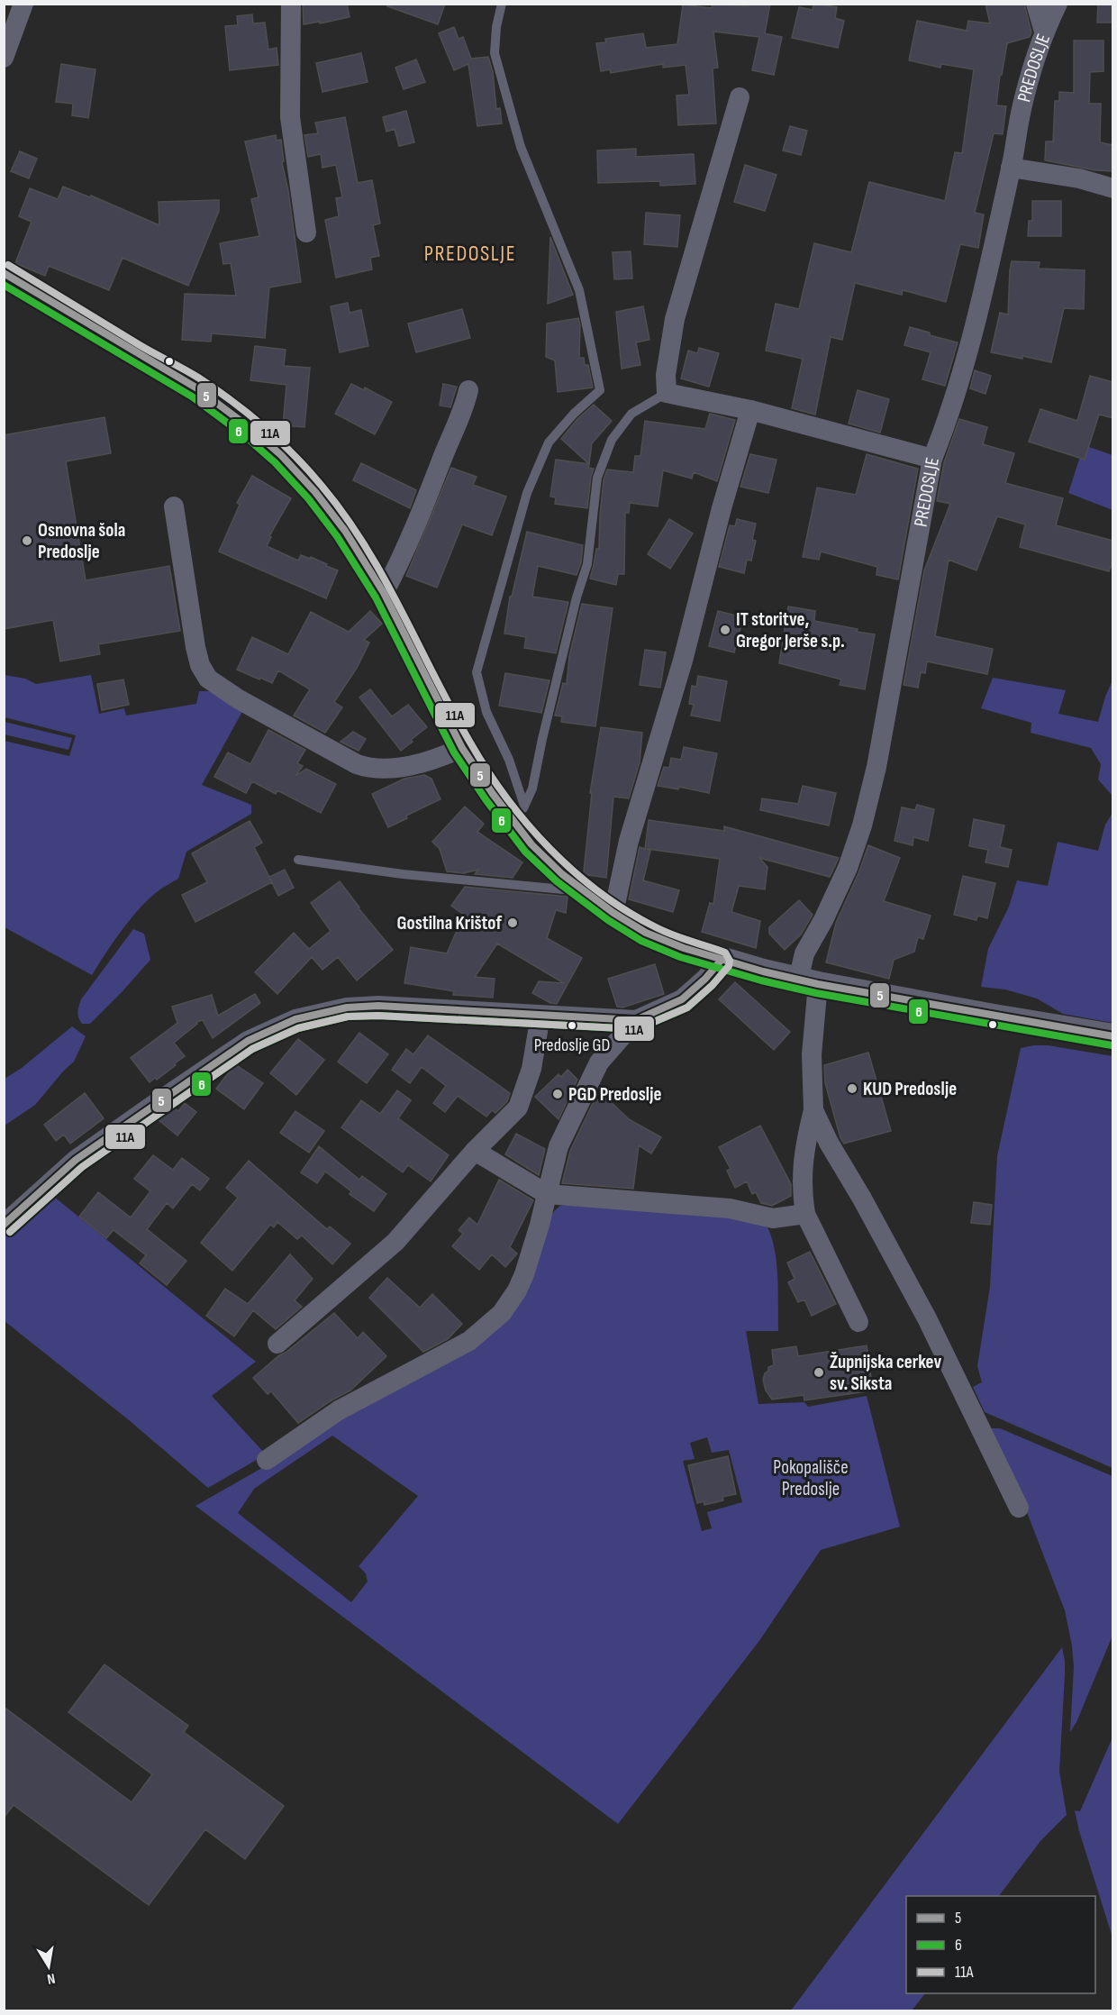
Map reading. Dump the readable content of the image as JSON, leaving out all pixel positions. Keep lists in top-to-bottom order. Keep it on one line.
{"streets":{"street":["PREDOSLJE"]},"districts":["PREDOSLJE"],"parks":["Pokopališče Predoslje"],"places":["Osnovna šola Predoslje","IT storitve, Gregor Jerše s.p.","Gostilna Krištof","Predoslje GD","KUD Predoslje","PGD Predoslje","Župnijska cerkev sv. Siksta"],"lines":["transit line 11A","transit line 5","transit line 6"],"legend":["5","6","11A"],"north":"bottom"}
